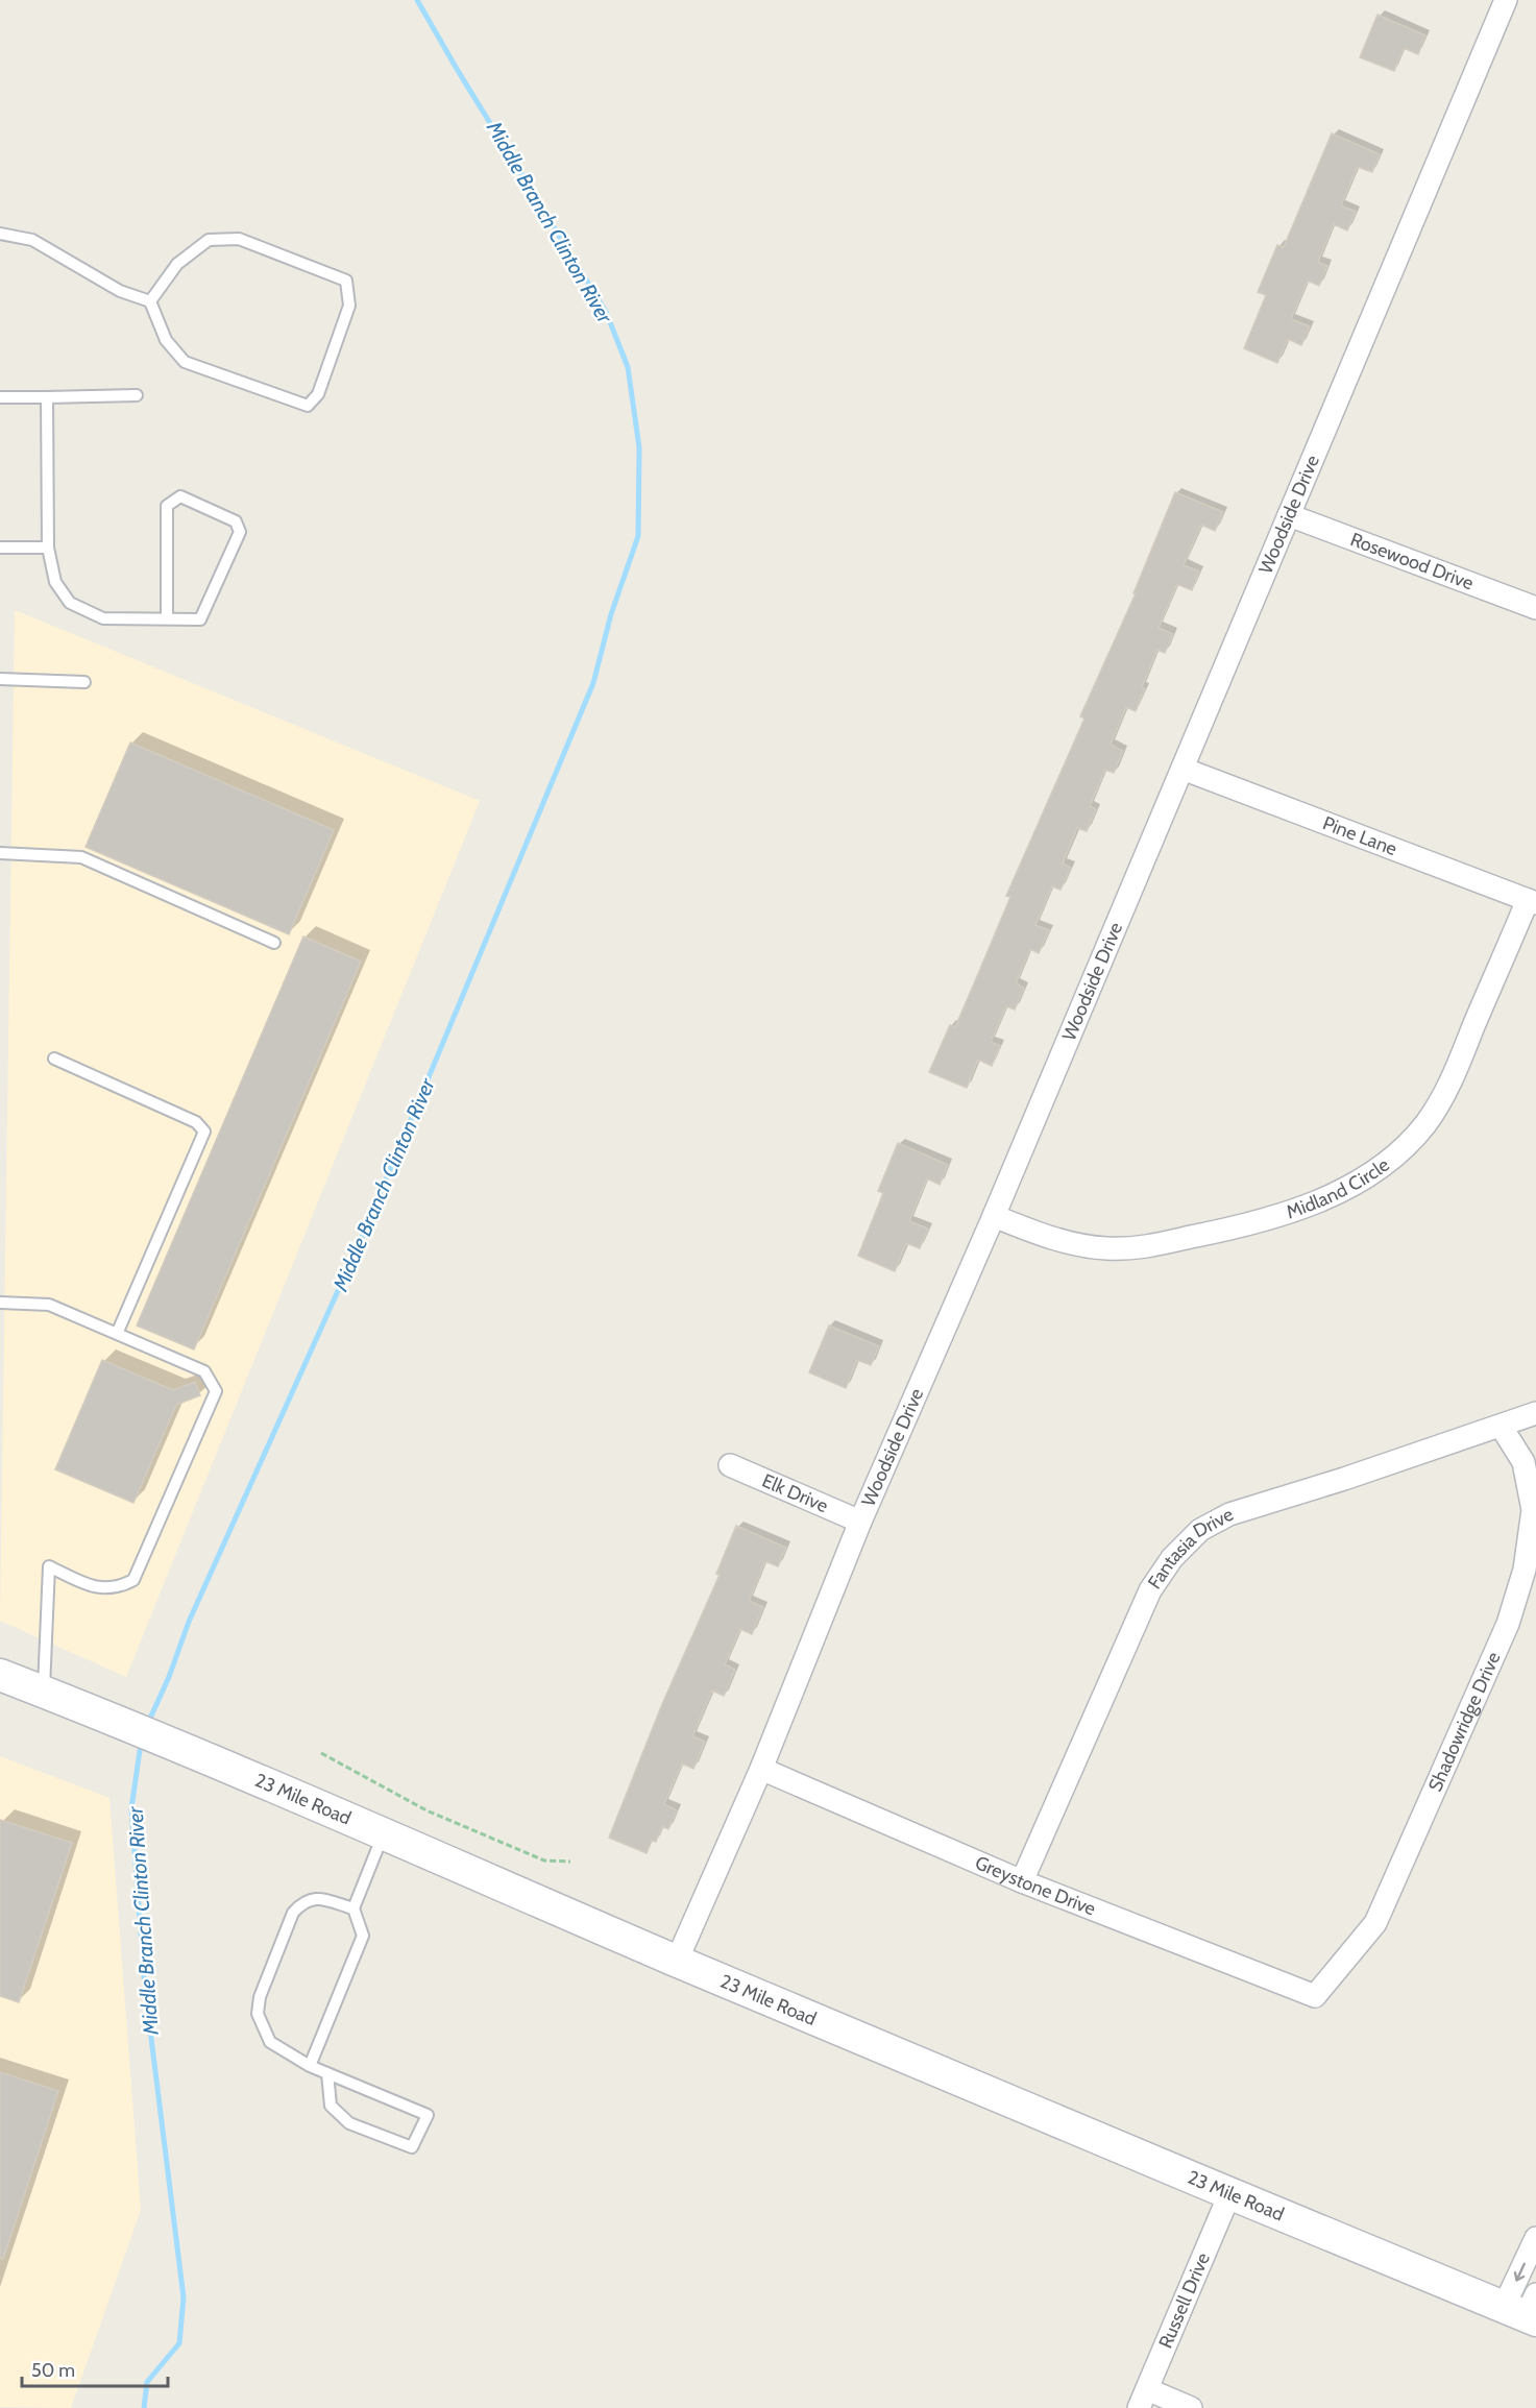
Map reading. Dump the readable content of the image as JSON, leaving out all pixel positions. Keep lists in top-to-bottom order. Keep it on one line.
{"streets":{"main road":["23 Mile Road"],"street":["Woodside Drive","Rosewood Drive","Pine Lane","Midland Circle","Elk Drive","Fantasia Drive","Shadowridge Drive","Greystone Drive","Russell Drive"]},"crossings":[["Woodside Drive","Rosewood Drive"],["Woodside Drive","Pine Lane"],["Woodside Drive","Midland Circle"],["Woodside Drive","Elk Drive"],["Woodside Drive","23 Mile Road"],["Woodside Drive","Greystone Drive"],["Pine Lane","Midland Circle"],["Fantasia Drive","Shadowridge Drive"],["Fantasia Drive","Greystone Drive"],["Shadowridge Drive","Greystone Drive"],["23 Mile Road","Russell Drive"]],"water":["Middle Branch Clinton River"],"scale_bar":"50 m"}
